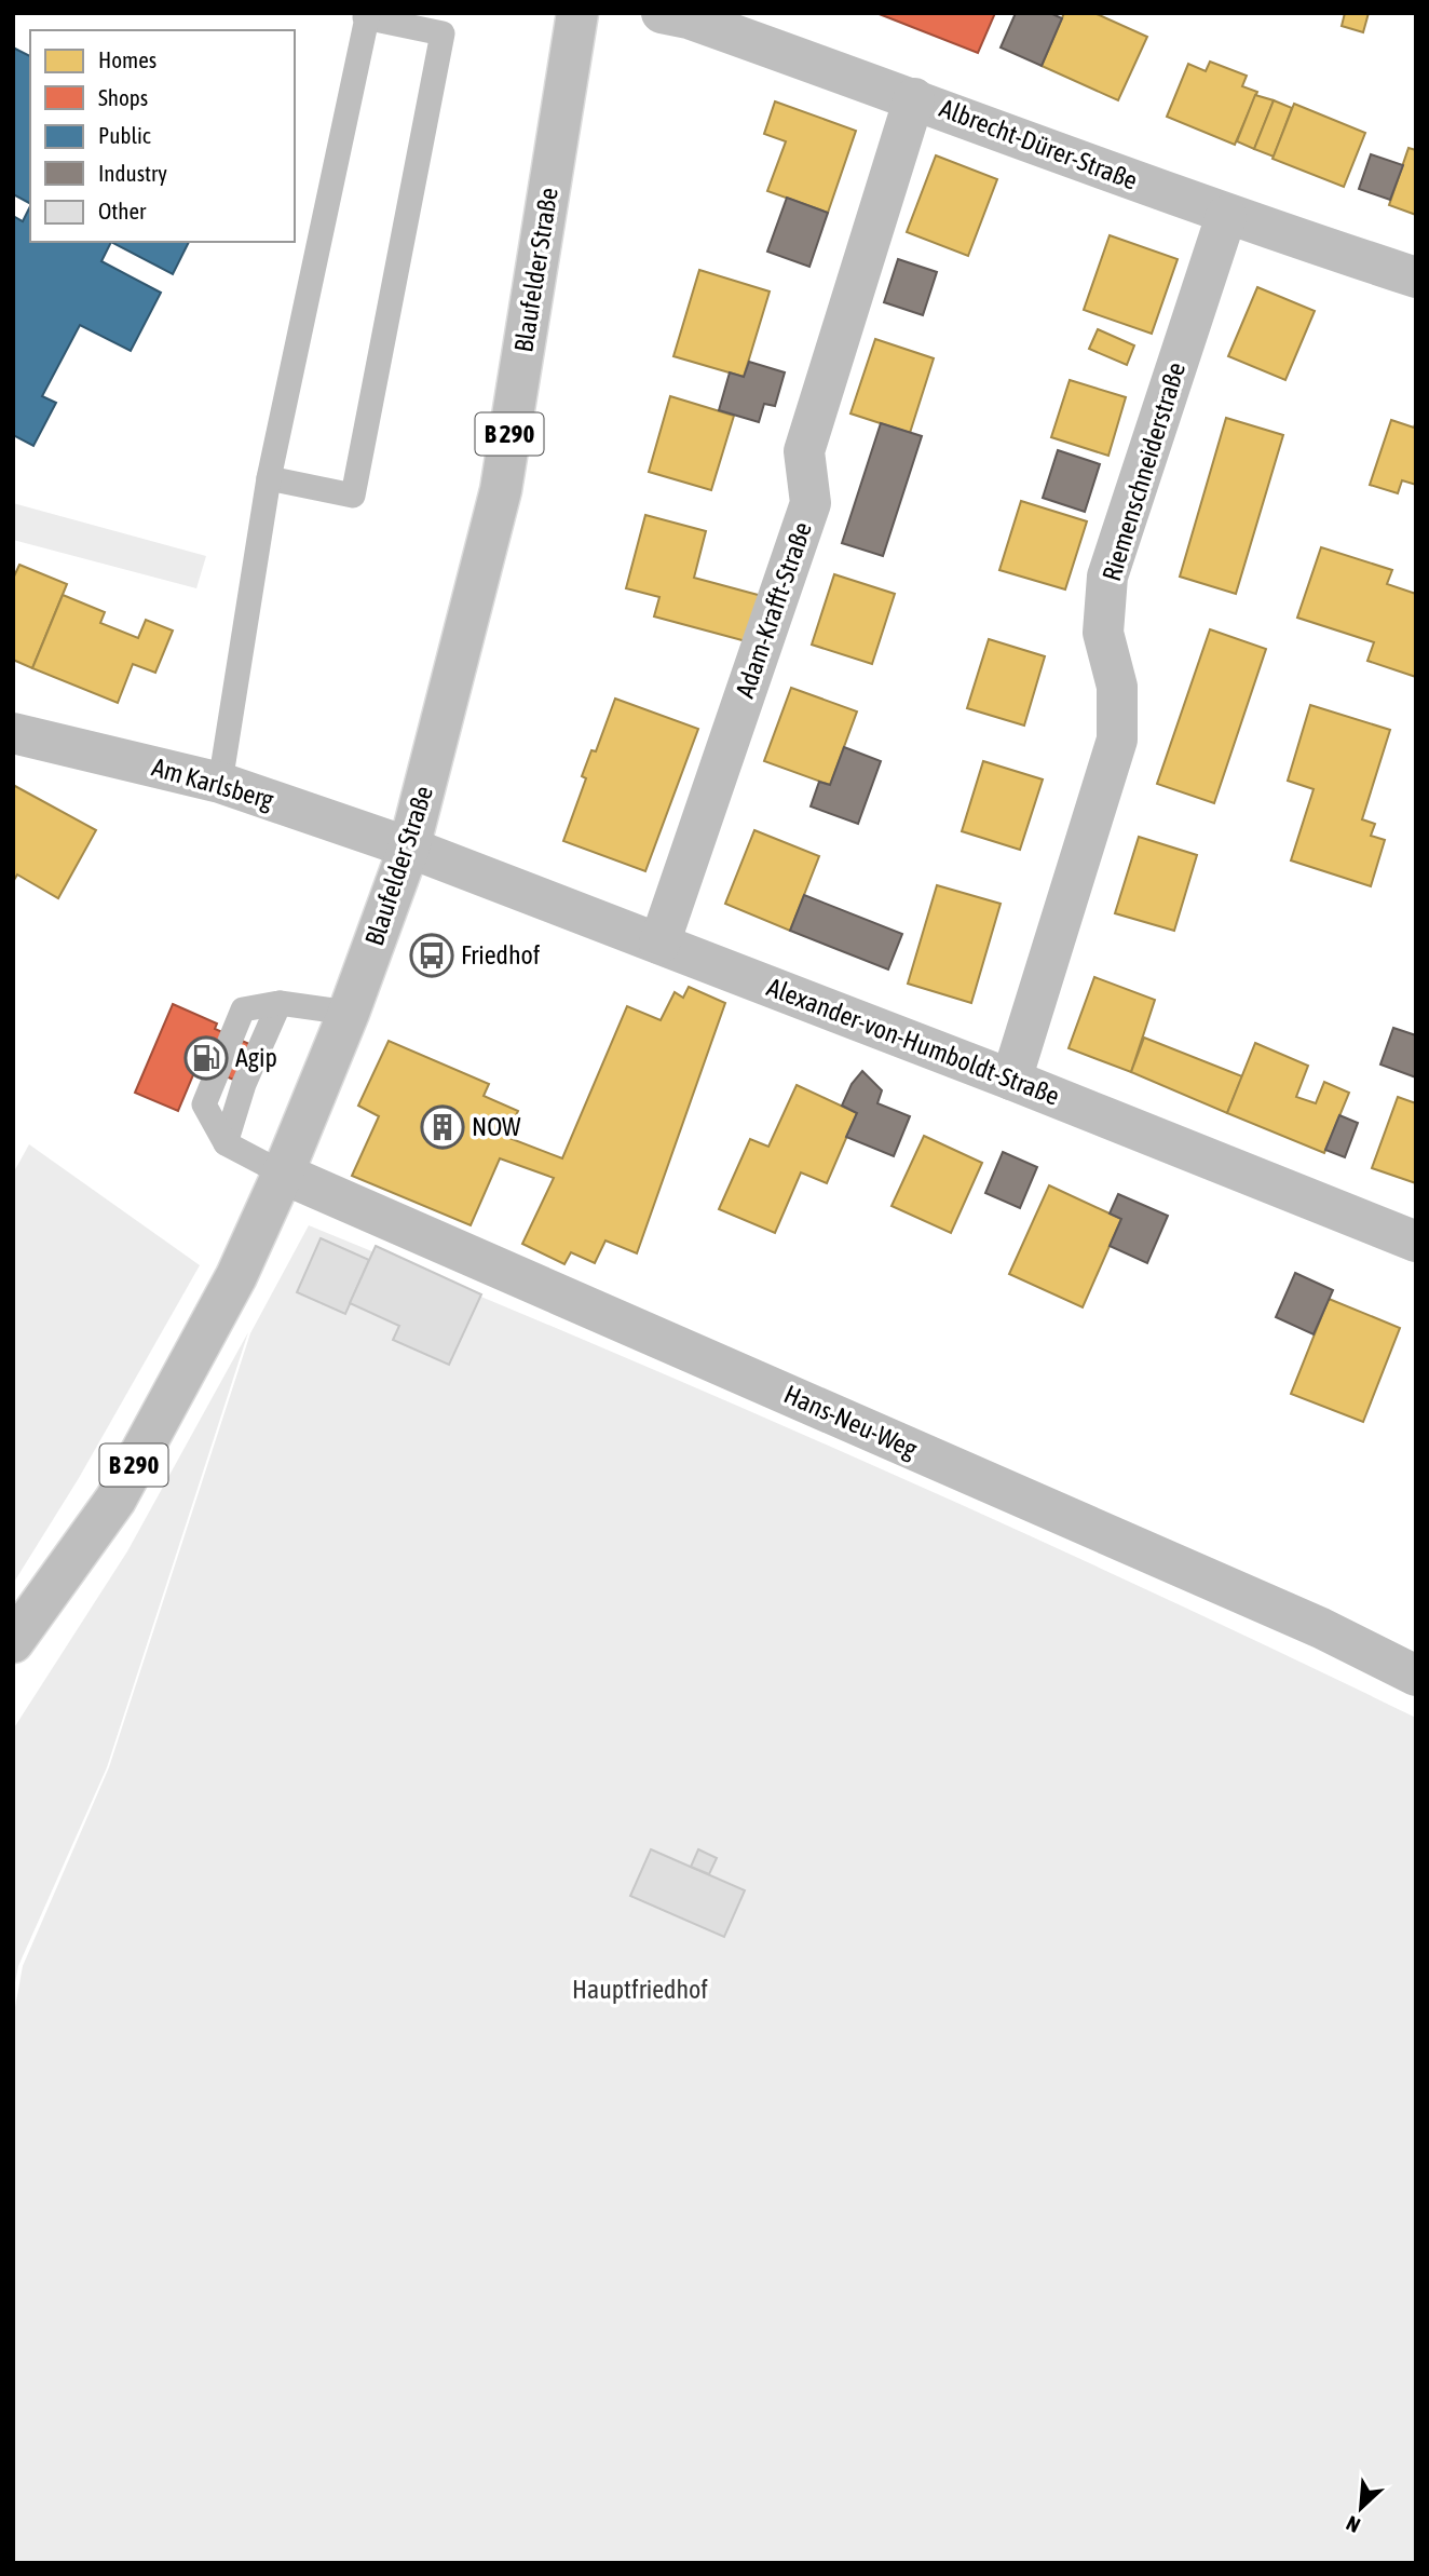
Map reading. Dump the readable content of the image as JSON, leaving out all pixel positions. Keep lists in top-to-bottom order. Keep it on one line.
{"streets":{"street":["Albrecht-Dürer-Straße","Blaufelder Straße","B 290","Riemenschneiderstraße","Adam-Krafft-Straße","Am Karlsberg","Alexander-von-Humboldt-Straße","Hans-Neu-Weg"]},"crossings":[["Albrecht-Dürer-Straße","Riemenschneiderstraße"],["Albrecht-Dürer-Straße","Adam-Krafft-Straße"],["Blaufelder Straße","Am Karlsberg"],["Blaufelder Straße","Alexander-von-Humboldt-Straße"],["Blaufelder Straße","Hans-Neu-Weg"],["Riemenschneiderstraße","Alexander-von-Humboldt-Straße"],["Adam-Krafft-Straße","Alexander-von-Humboldt-Straße"],["Am Karlsberg","Alexander-von-Humboldt-Straße"]],"parks":["Hauptfriedhof"],"places":{"bus stop":["Friedhof"],"fuel station":["Agip"],"building":["NOW"]},"legend":["Homes","Shops","Public","Industry","Other"],"north":"bottom left"}
